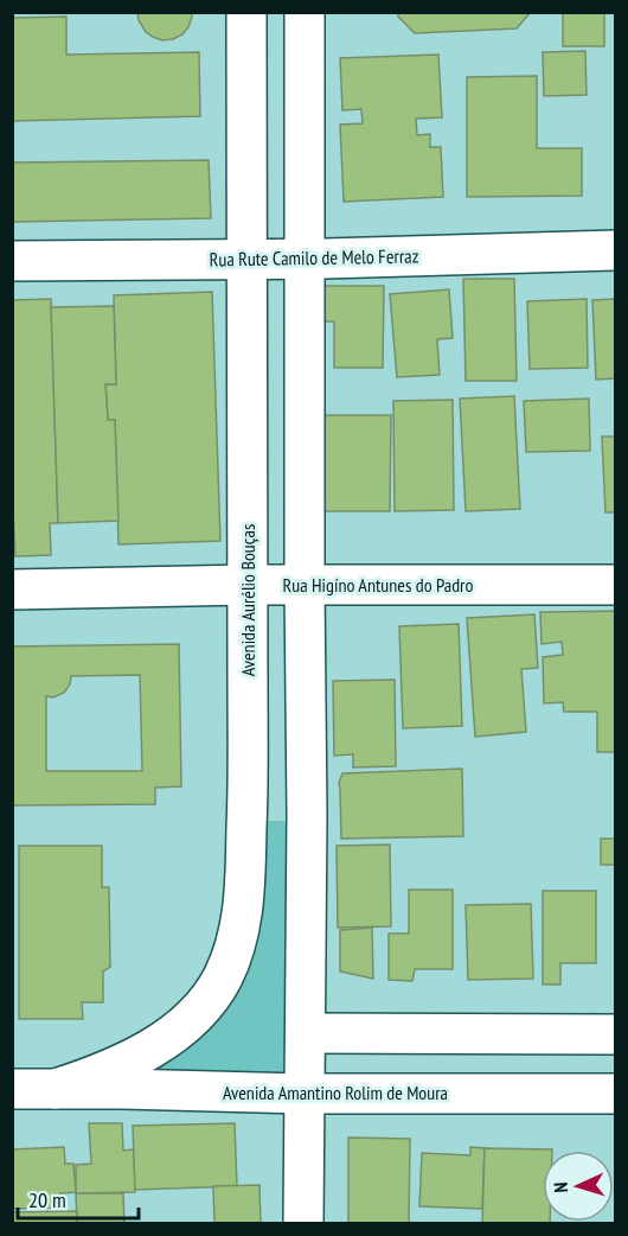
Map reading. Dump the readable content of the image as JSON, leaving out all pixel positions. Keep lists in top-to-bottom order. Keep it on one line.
{"streets":{"street":["Rua Rute Camilo de Melo Ferraz","Rua Higíno Antunes do Padro","Avenida Aurélio Bouças","Avenida Amantino Rolim de Moura"]},"crossings":[["Rua Rute Camilo de Melo Ferraz","Avenida Aurélio Bouças"],["Rua Higíno Antunes do Padro","Avenida Aurélio Bouças"],["Avenida Aurélio Bouças","Avenida Amantino Rolim de Moura"]],"scale_bar":"20 m","north":"left"}
